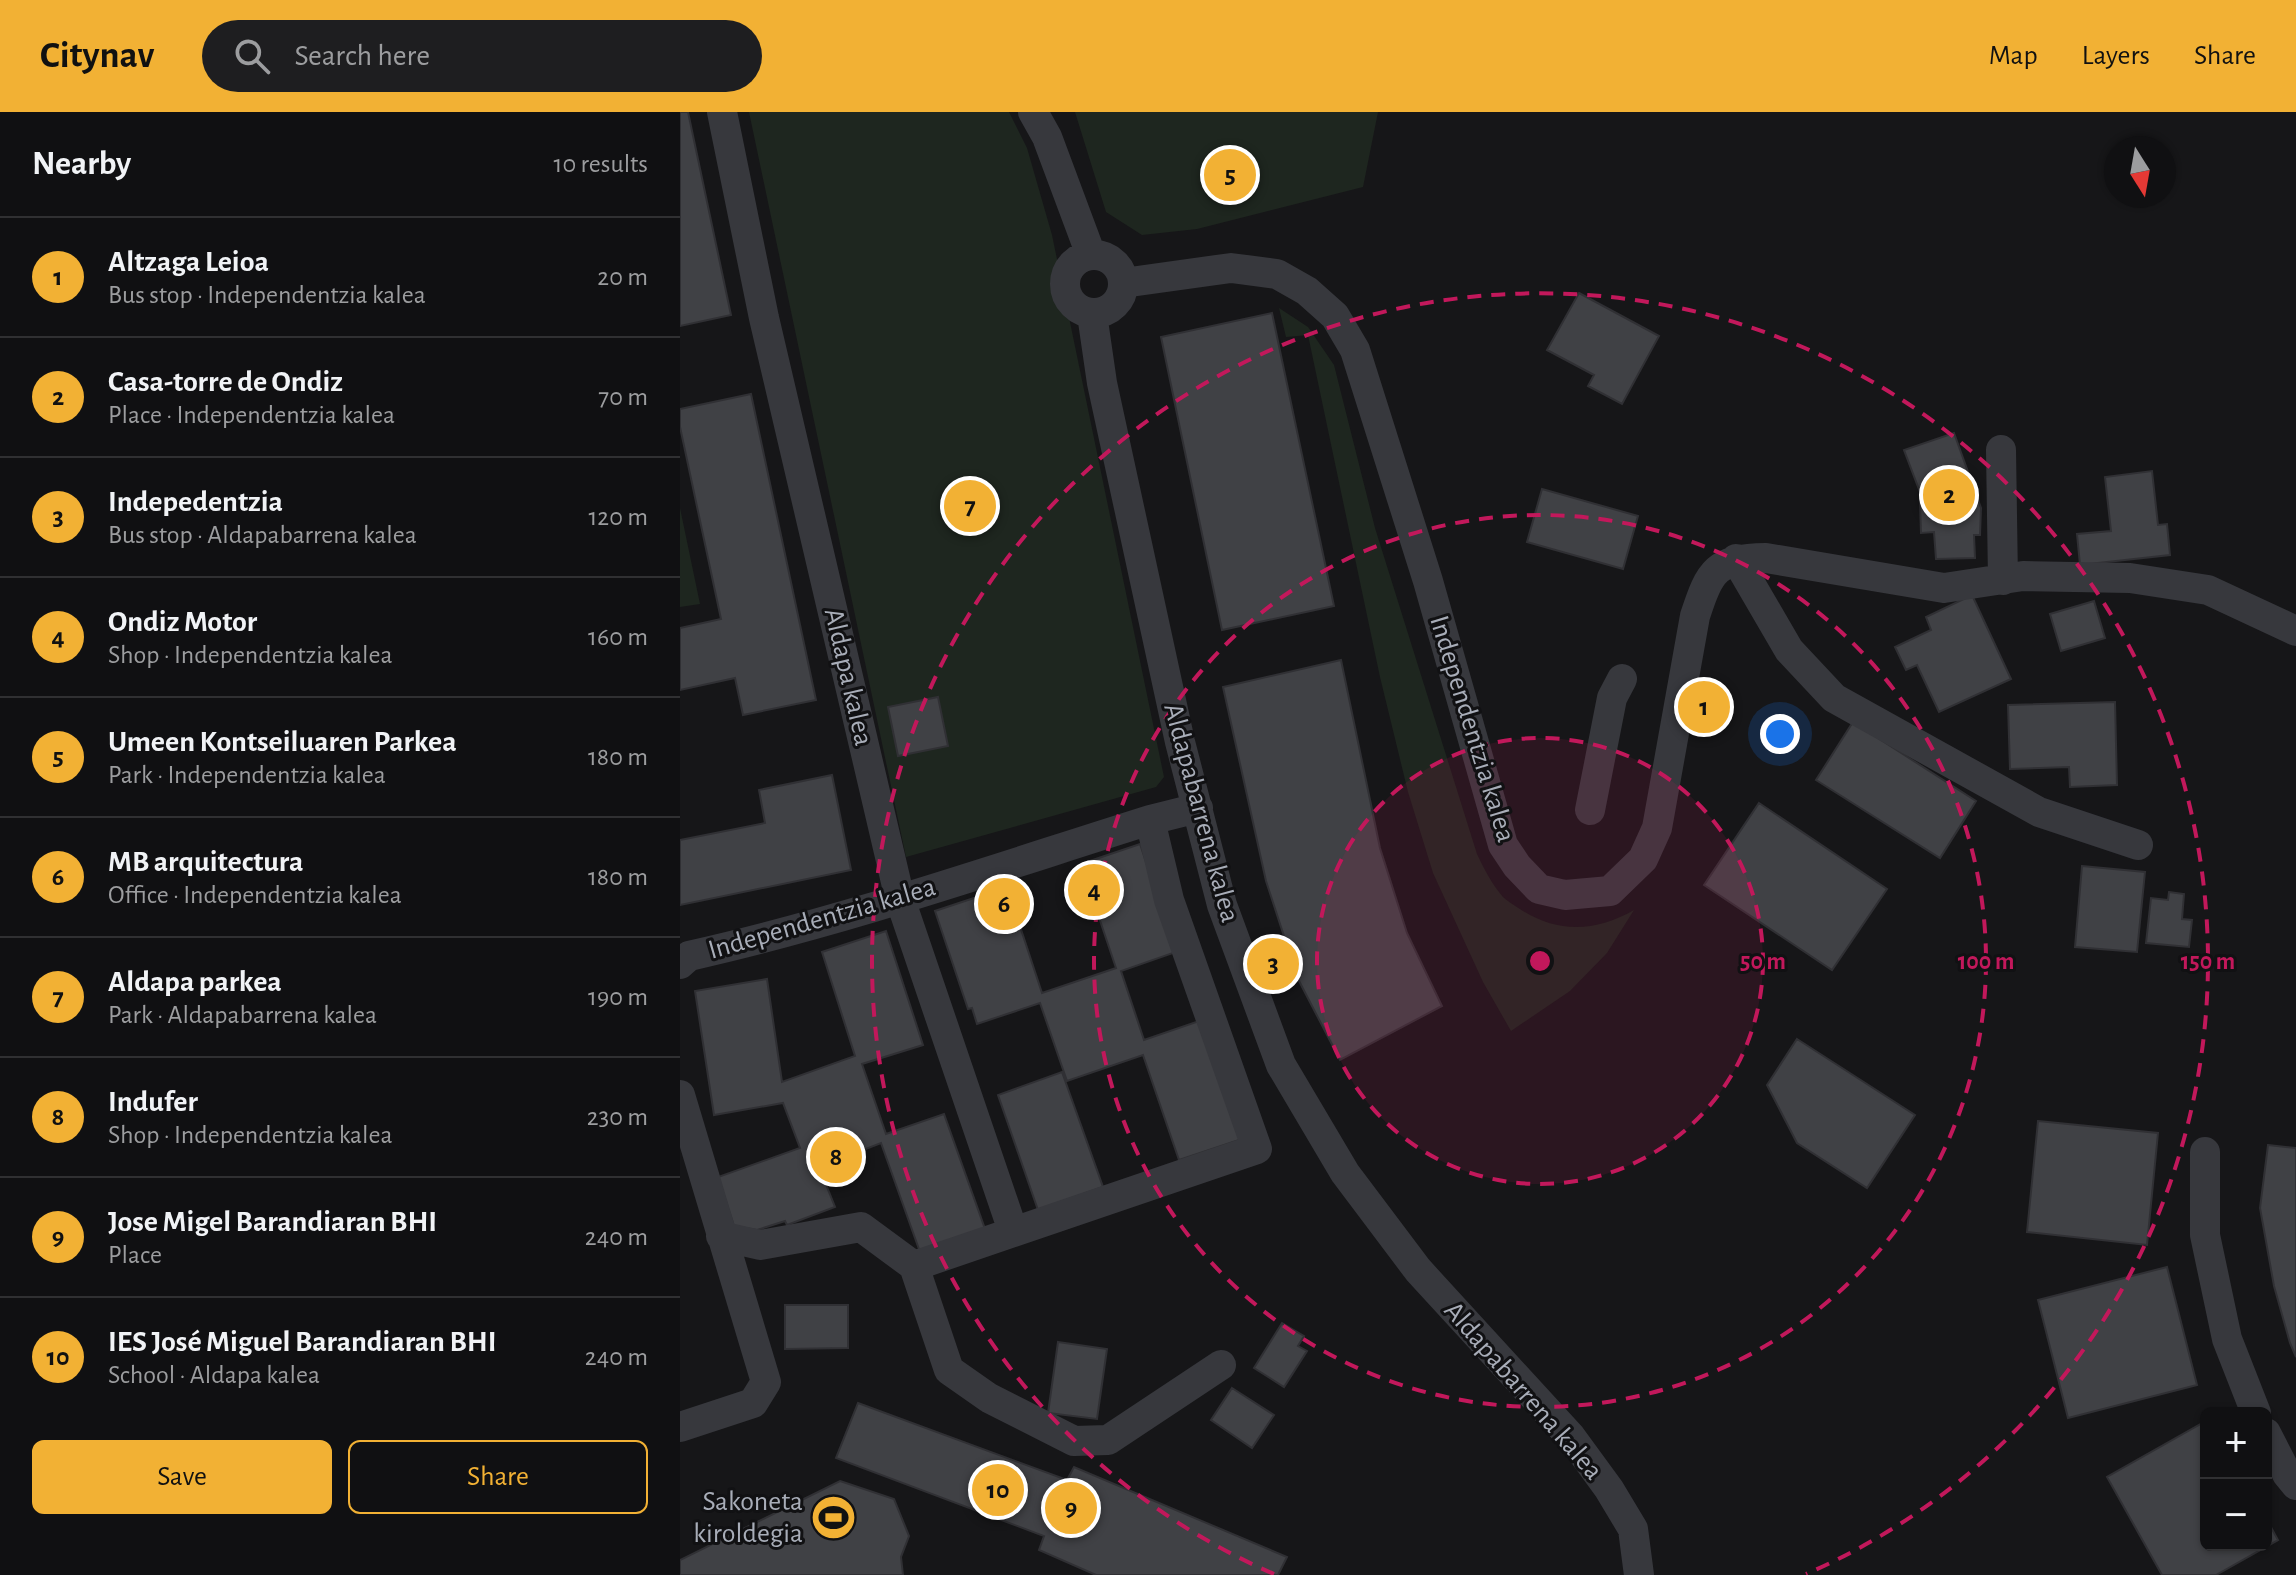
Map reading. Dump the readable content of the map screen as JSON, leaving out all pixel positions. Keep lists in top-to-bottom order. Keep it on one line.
{"streets":{"street":["Aldapa kalea","Independentzia kalea","Aldapabarrena kalea"]},"crossings":[["Aldapa kalea","Independentzia kalea"],["Independentzia kalea","Aldapabarrena kalea"]],"places":{"sports":["Sakoneta kiroldegia"]},"north":"bottom","page":{"header":"Citynav","search":"Search here","nav":["Map","Layers","Share"],"heading":["Nearby","10 results"],"pins":["5","2","7","1","4","6","3","8","10","9"],"list":[{"mark":"1","name":"Altzaga Leioa","note":"Bus stop · Independentzia kalea","value":"20 m"},{"mark":"2","name":"Casa-torre de Ondiz","note":"Place · Independentzia kalea","value":"70 m"},{"mark":"3","name":"Indepedentzia","note":"Bus stop · Aldapabarrena kalea","value":"120 m"},{"mark":"4","name":"Ondiz Motor","note":"Shop · Independentzia kalea","value":"160 m"},{"mark":"5","name":"Umeen Kontseiluaren Parkea","note":"Park · Independentzia kalea","value":"180 m"},{"mark":"6","name":"MB arquitectura","note":"Office · Independentzia kalea","value":"180 m"},{"mark":"7","name":"Aldapa parkea","note":"Park · Aldapabarrena kalea","value":"190 m"},{"mark":"8","name":"Indufer","note":"Shop · Independentzia kalea","value":"230 m"},{"mark":"9","name":"Jose Migel Barandiaran BHI","note":"Place","value":"240 m"},{"mark":"10","name":"IES José Miguel Barandiaran BHI","note":"School · Aldapa kalea","value":"240 m"}],"map_buttons":["+","−"],"buttons":["Save","Share"]},"rings":["50 m","100 m","150 m"]}
